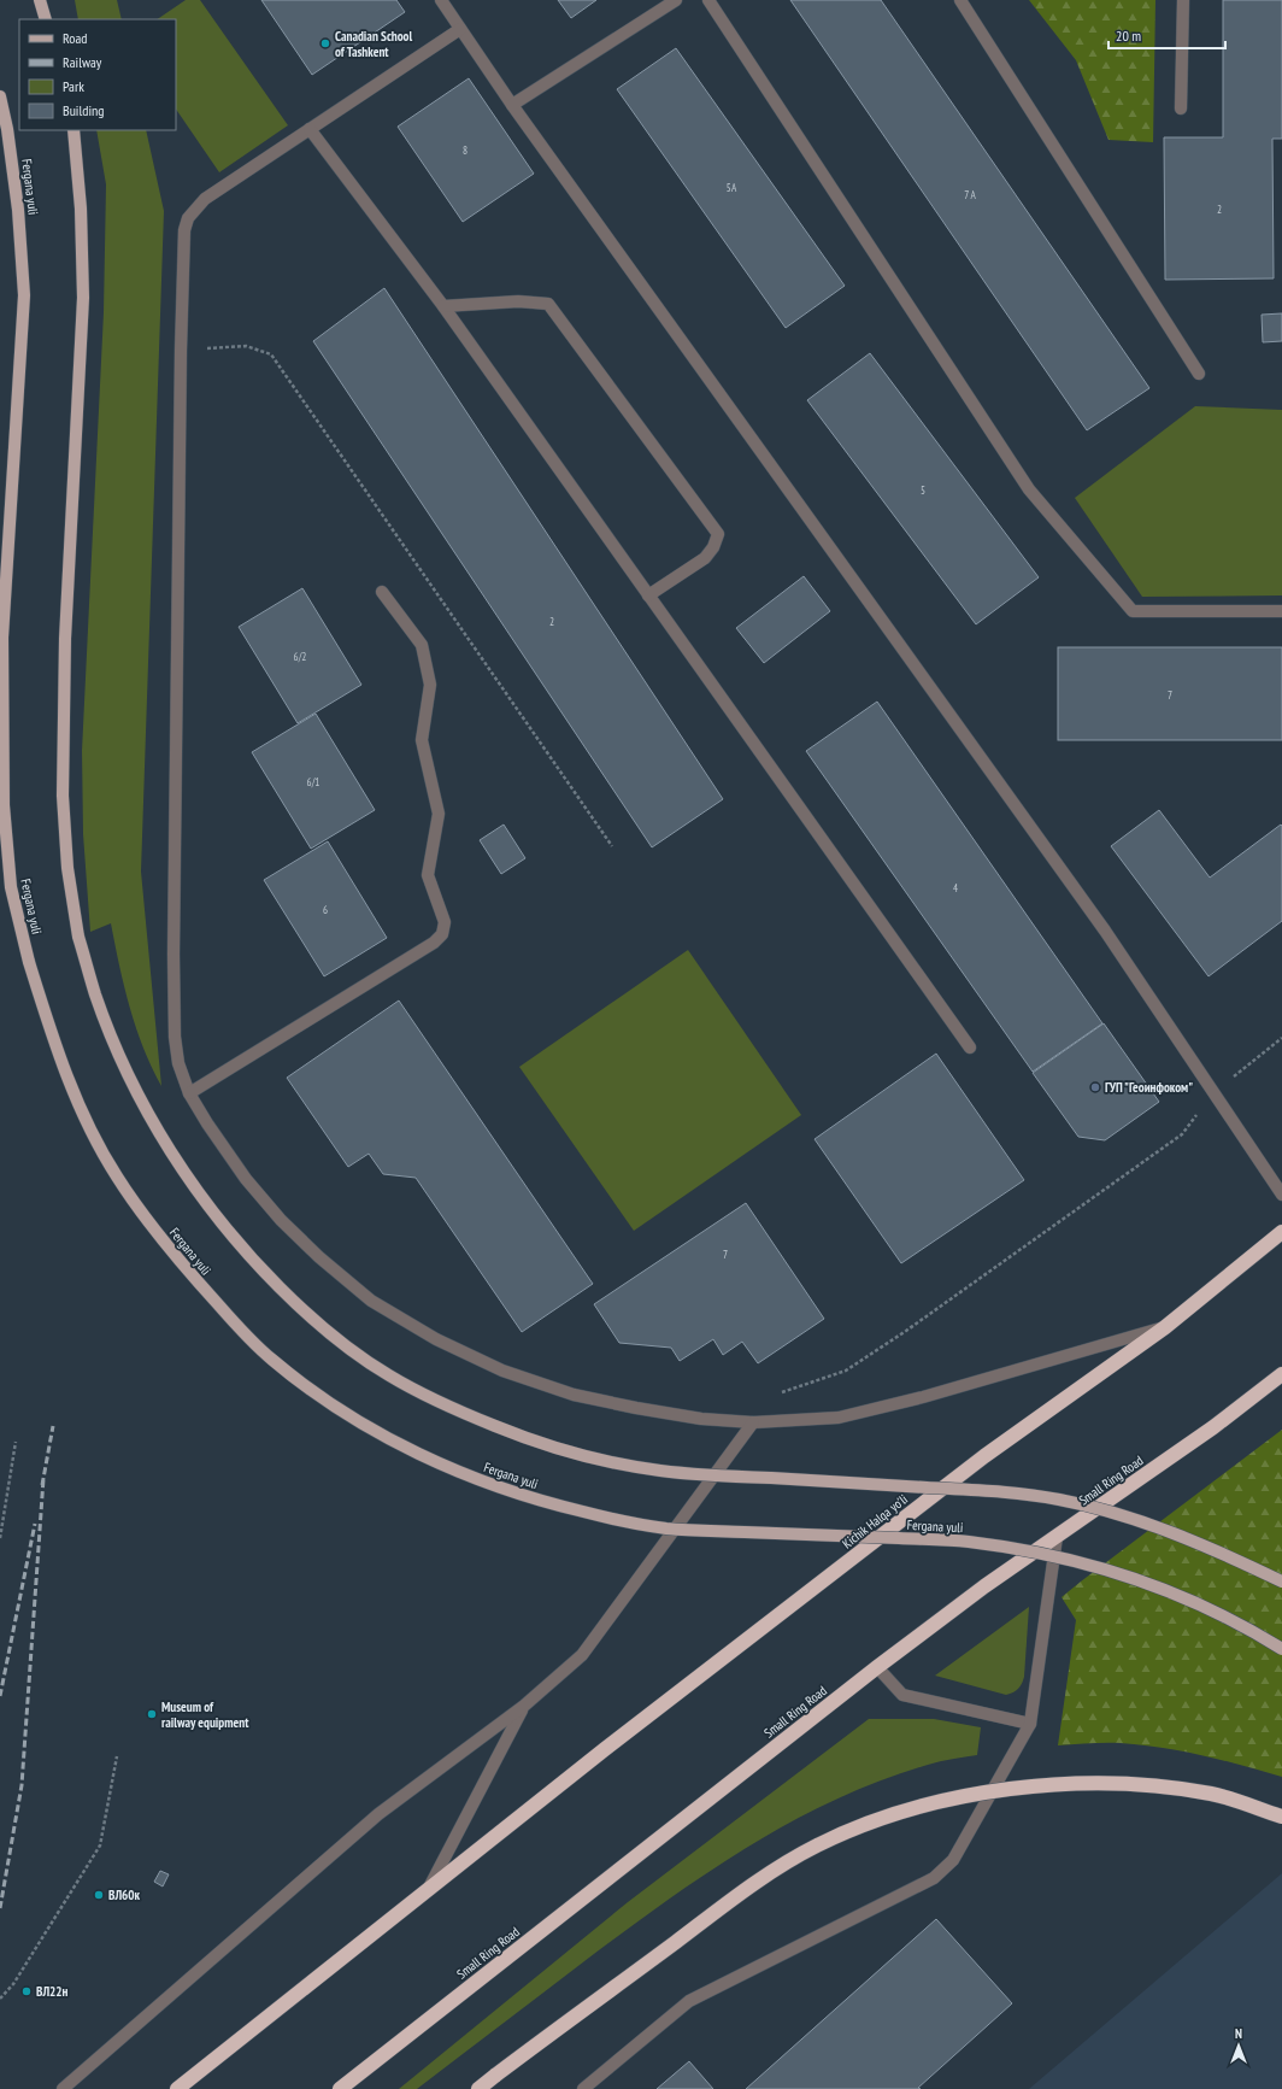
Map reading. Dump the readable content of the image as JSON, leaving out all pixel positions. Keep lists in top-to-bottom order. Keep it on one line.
{"streets":{"highway":["Small Ring Road"],"main road":["Fergana yuli"]},"places":["Canadian School of Tashkent","ГУП \"Геоинфоком\"","Museum of railway equipment","ВЛ60к","ВЛ22н"],"house_numbers":["8","5A","7 А","2","5","2","6/2","7","6/1","4","6","7"],"legend":["Road","Railway","Park","Building"],"scale_bar":"20 m","north":"top"}
